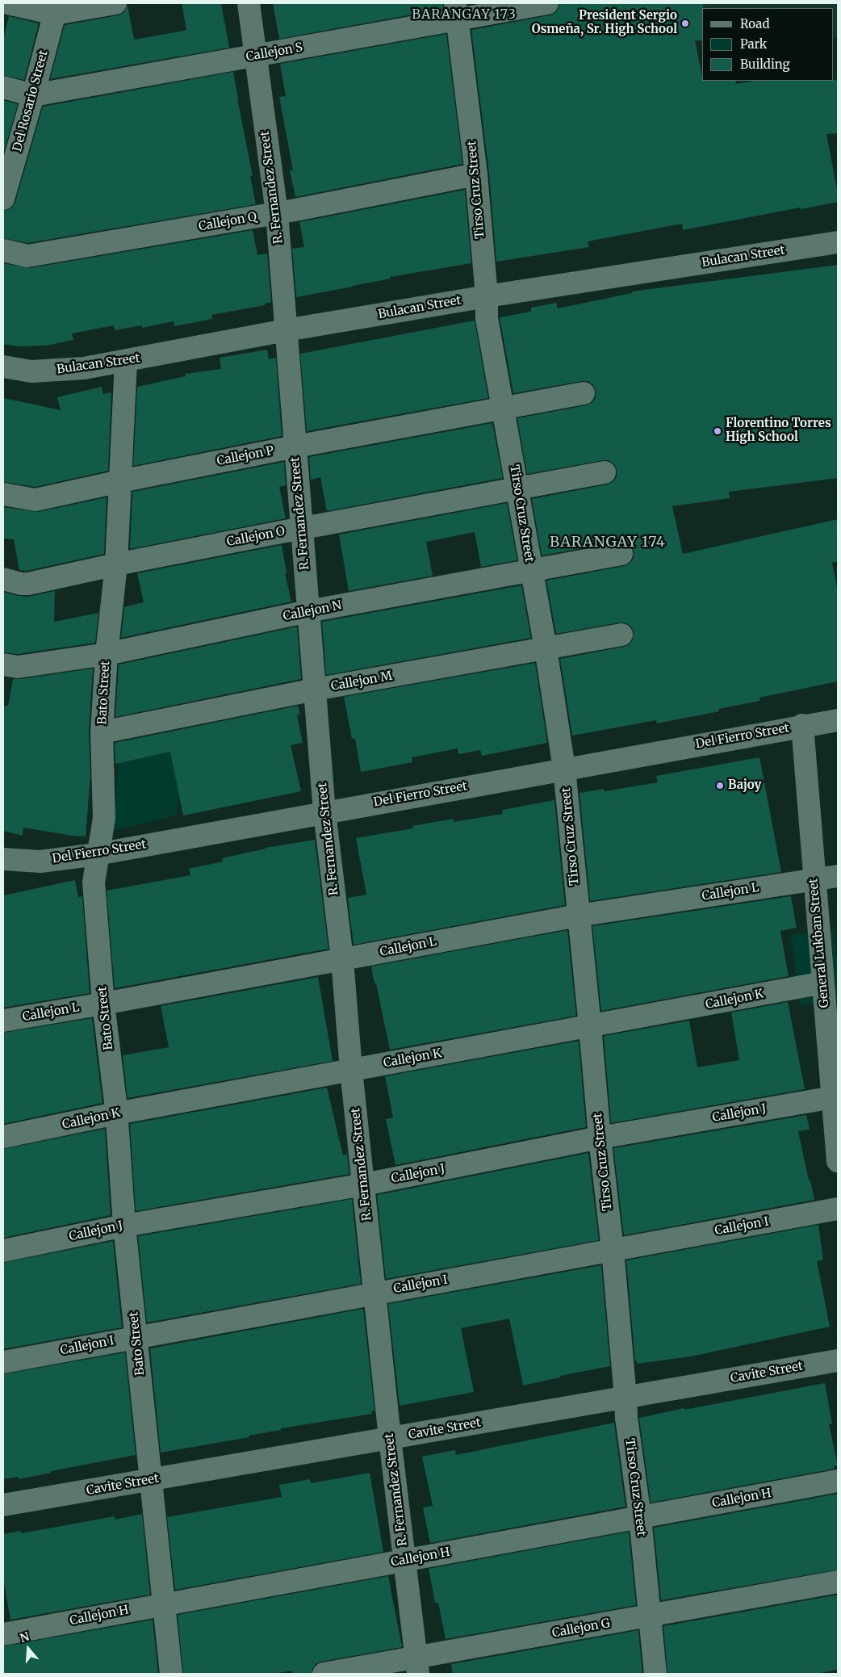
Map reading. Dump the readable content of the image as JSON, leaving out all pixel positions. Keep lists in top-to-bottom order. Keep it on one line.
{"streets":{"street":["Callejon S","Del Rosario Street","R. Fernandez Street","Tirso Cruz Street","Callejon Q","Bulacan Street","Callejon P","Callejon O","Callejon N","Callejon M","Bato Street","Del Fierro Street","Callejon L","General Lukban Street","Callejon K","Callejon J","Callejon I","Cavite Street","Callejon H","Callejon G"]},"crossings":[["Callejon S","Del Rosario Street"],["Callejon S","R. Fernandez Street"],["Callejon S","Tirso Cruz Street"],["R. Fernandez Street","Callejon Q"],["R. Fernandez Street","Bulacan Street"],["R. Fernandez Street","Callejon P"],["R. Fernandez Street","Callejon O"],["R. Fernandez Street","Callejon N"],["R. Fernandez Street","Callejon M"],["R. Fernandez Street","Del Fierro Street"],["R. Fernandez Street","Callejon L"],["R. Fernandez Street","Callejon K"],["R. Fernandez Street","Callejon J"],["R. Fernandez Street","Callejon I"],["R. Fernandez Street","Cavite Street"],["R. Fernandez Street","Callejon H"],["R. Fernandez Street","Callejon G"],["Tirso Cruz Street","Callejon Q"],["Tirso Cruz Street","Bulacan Street"],["Tirso Cruz Street","Callejon P"],["Tirso Cruz Street","Callejon O"],["Tirso Cruz Street","Callejon N"],["Tirso Cruz Street","Callejon M"],["Tirso Cruz Street","Del Fierro Street"],["Tirso Cruz Street","Callejon L"],["Tirso Cruz Street","Callejon K"],["Tirso Cruz Street","Callejon J"],["Tirso Cruz Street","Callejon I"],["Tirso Cruz Street","Cavite Street"],["Tirso Cruz Street","Callejon H"],["Tirso Cruz Street","Callejon G"],["Bulacan Street","Bato Street"],["Callejon P","Bato Street"],["Callejon O","Bato Street"],["Callejon N","Bato Street"],["Callejon M","Bato Street"],["Bato Street","Del Fierro Street"],["Bato Street","Callejon L"],["Bato Street","Callejon K"],["Bato Street","Callejon J"],["Bato Street","Callejon I"],["Bato Street","Cavite Street"],["Bato Street","Callejon H"],["Del Fierro Street","General Lukban Street"],["Callejon L","General Lukban Street"],["General Lukban Street","Callejon K"],["General Lukban Street","Callejon J"]],"districts":["BARANGAY 173","BARANGAY 174"],"places":["President Sergio Osmeña, Sr. High School","Florentino Torres High School","Bajoy"],"legend":["Road","Park","Building"],"north":"top"}
